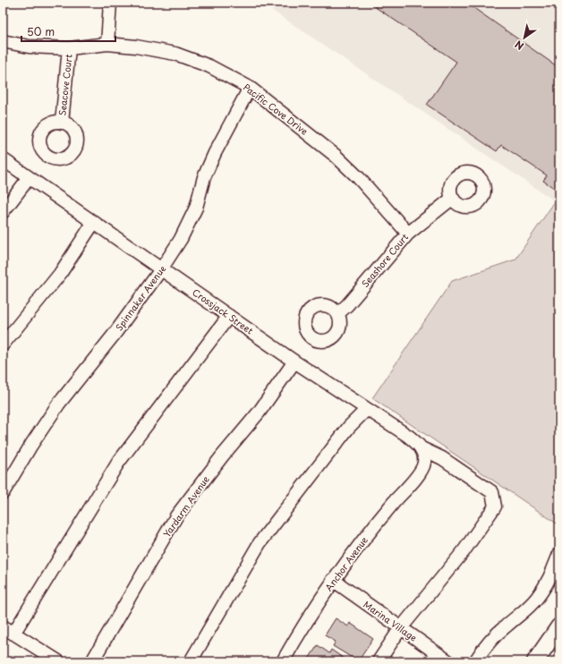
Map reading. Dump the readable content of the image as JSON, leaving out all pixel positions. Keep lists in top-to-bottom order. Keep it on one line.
{"streets":{"street":["Seacove Court","Pacific Cove Drive","Seashore Court","Spinnaker Avenue","Crossjack Street","Yardarm Avenue","Anchor Avenue","Marina Village"]},"crossings":[["Seacove Court","Pacific Cove Drive"],["Pacific Cove Drive","Seashore Court"],["Pacific Cove Drive","Spinnaker Avenue"],["Spinnaker Avenue","Crossjack Street"],["Crossjack Street","Yardarm Avenue"],["Crossjack Street","Anchor Avenue"],["Crossjack Street","Marina Village"],["Anchor Avenue","Marina Village"]],"scale_bar":"50 m","north":"bottom left"}
